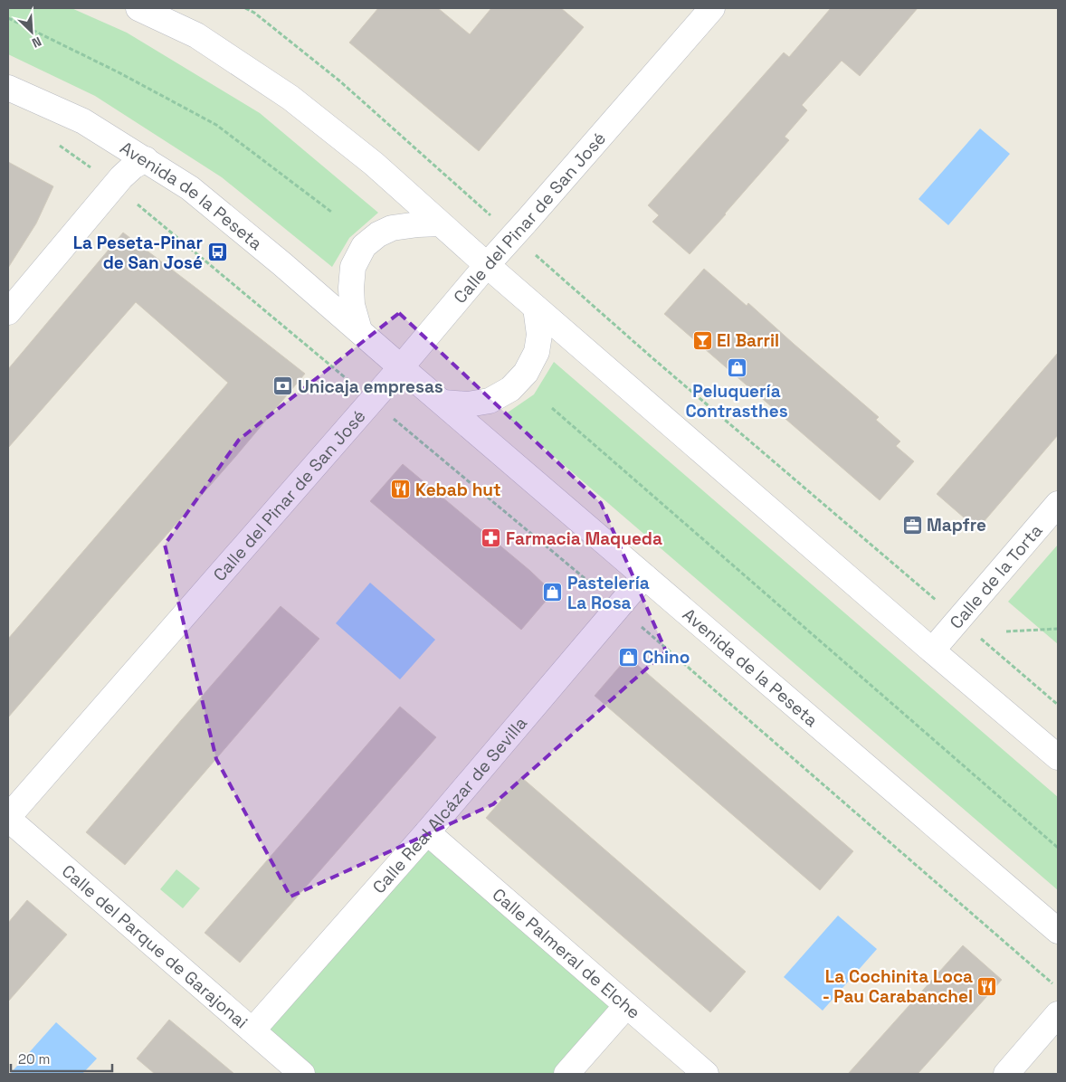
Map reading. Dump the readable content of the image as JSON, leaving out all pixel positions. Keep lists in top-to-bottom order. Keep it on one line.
{"streets":{"street":["Avenida de la Peseta","Calle del Pinar de San José","Calle de la Torta","Calle Real Alcázar de Sevilla","Calle del Parque de Garajonai","Calle Palmeral de Elche"]},"crossings":[["Avenida de la Peseta","Calle del Pinar de San José"],["Avenida de la Peseta","Calle Real Alcázar de Sevilla"],["Calle del Pinar de San José","Calle del Parque de Garajonai"],["Calle Real Alcázar de Sevilla","Calle del Parque de Garajonai"],["Calle Real Alcázar de Sevilla","Calle Palmeral de Elche"]],"places":{"bus stop":["La Peseta-Pinar de San José"],"bar":["El Barril"],"shop":["Peluquería Contrasthes","Pastelería La Rosa","Chino"],"bank":["Unicaja empresas"],"restaurant":["Kebab hut","La Cochinita Loca - Pau Carabanchel"],"office":["Mapfre"],"pharmacy":["Farmacia Maqueda"]},"scale_bar":"20 m","north":"bottom right"}
